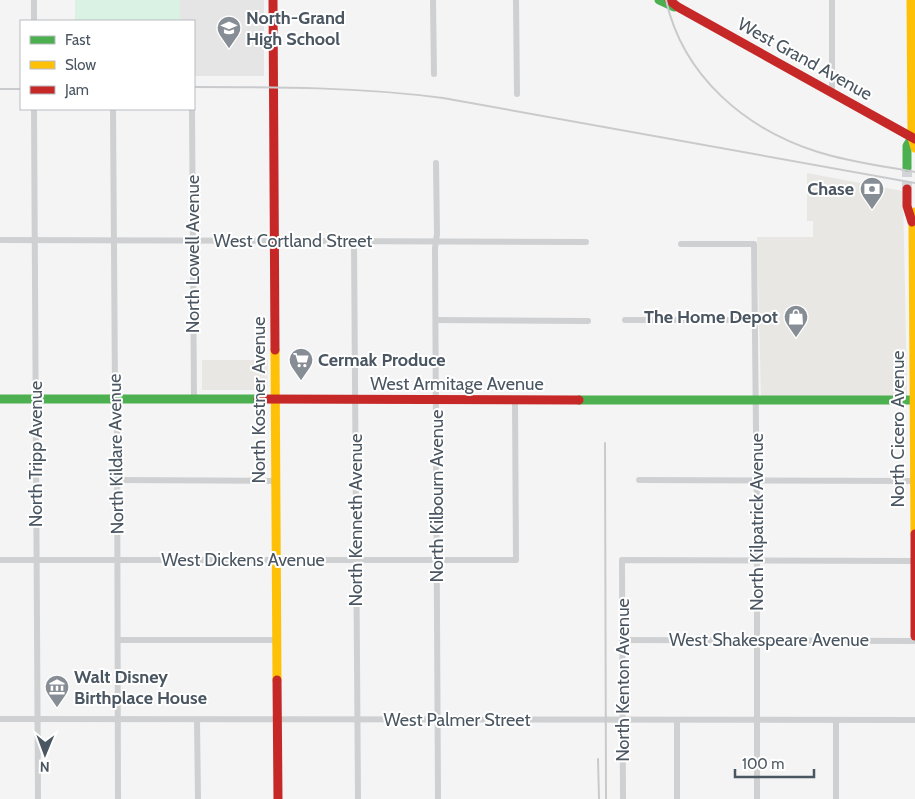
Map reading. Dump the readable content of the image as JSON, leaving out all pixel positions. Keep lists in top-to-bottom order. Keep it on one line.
{"streets":{"main road":["West Grand Avenue","West Armitage Avenue","North Kostner Avenue","North Cicero Avenue"],"street":["West Cortland Street","North Lowell Avenue","North Tripp Avenue","North Kildare Avenue","North Kilbourn Avenue","North Kenneth Avenue","North Kilpatrick Avenue","West Dickens Avenue","West Shakespeare Avenue","North Kenton Avenue","West Palmer Street"]},"crossings":[["West Cortland Street","North Lowell Avenue"],["West Cortland Street","North Kostner Avenue"],["West Cortland Street","North Tripp Avenue"],["West Cortland Street","North Kildare Avenue"],["West Cortland Street","North Kilbourn Avenue"],["West Cortland Street","North Kenneth Avenue"],["North Lowell Avenue","West Armitage Avenue"],["West Armitage Avenue","North Kostner Avenue"],["West Armitage Avenue","North Cicero Avenue"],["West Armitage Avenue","North Tripp Avenue"],["West Armitage Avenue","North Kildare Avenue"],["West Armitage Avenue","North Kilbourn Avenue"],["West Armitage Avenue","North Kenneth Avenue"],["West Armitage Avenue","North Kilpatrick Avenue"],["West Armitage Avenue","West Dickens Avenue"],["North Kostner Avenue","West Dickens Avenue"],["North Kostner Avenue","West Palmer Street"],["North Tripp Avenue","West Dickens Avenue"],["North Tripp Avenue","West Palmer Street"],["North Kildare Avenue","West Dickens Avenue"],["North Kildare Avenue","West Palmer Street"],["North Kilbourn Avenue","West Dickens Avenue"],["North Kilbourn Avenue","West Palmer Street"],["North Kenneth Avenue","West Dickens Avenue"],["North Kenneth Avenue","West Palmer Street"],["North Kilpatrick Avenue","West Shakespeare Avenue"],["North Kilpatrick Avenue","North Kenton Avenue"],["North Kilpatrick Avenue","West Palmer Street"],["West Shakespeare Avenue","North Kenton Avenue"],["North Kenton Avenue","West Palmer Street"]],"places":{"school or university":["North-Grand High School"],"bank":["Chase"],"shop":["The Home Depot"],"supermarket":["Cermak Produce"],"museum":["Walt Disney Birthplace House"]},"legend":["Fast","Slow","Jam"],"scale_bar":"100 m","north":"bottom"}
